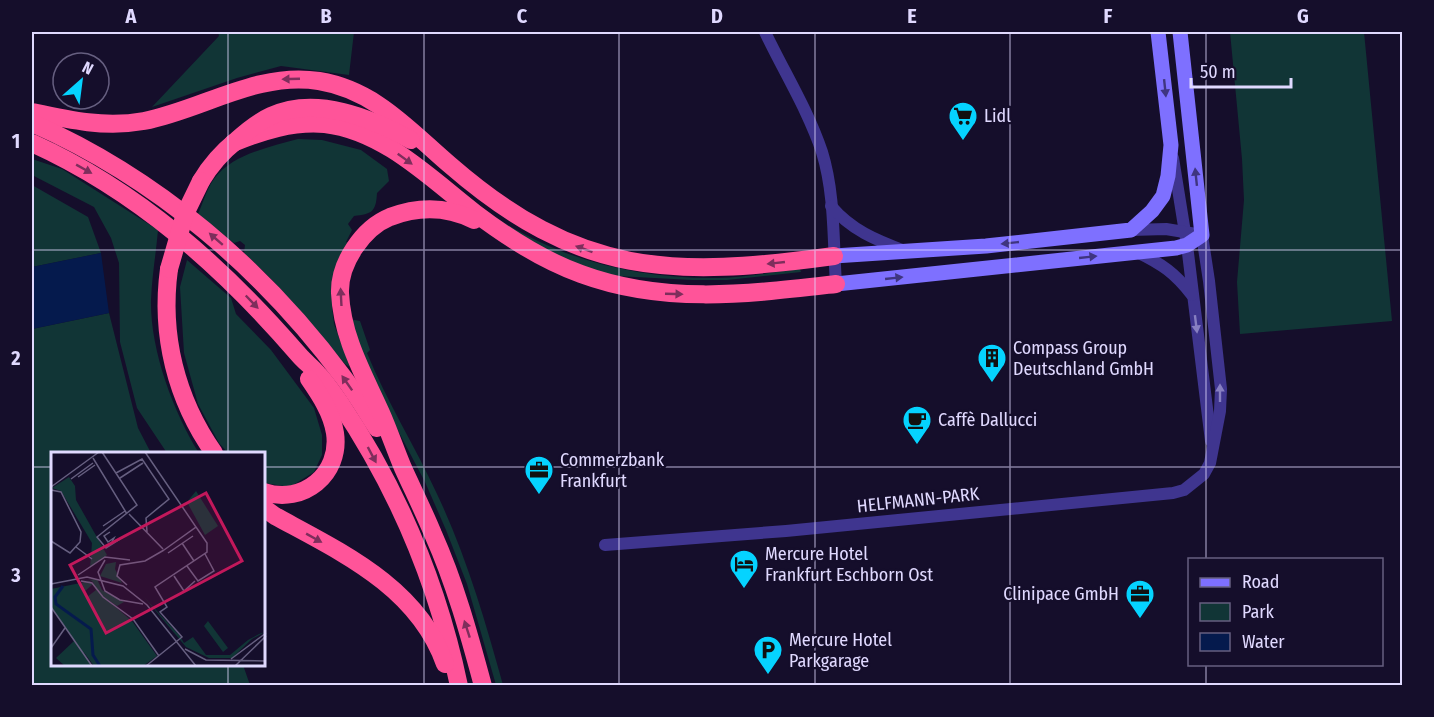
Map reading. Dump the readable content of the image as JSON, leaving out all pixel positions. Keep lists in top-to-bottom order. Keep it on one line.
{"streets":{"street":["HELFMANN-PARK"]},"places":{"supermarket":["Lidl"],"building":["Compass Group Deutschland GmbH"],"cafe":["Caffè Dallucci"],"office":["Commerzbank Frankfurt","Clinipace GmbH"],"hotel":["Mercure Hotel Frankfurt Eschborn Ost"],"parking":["Mercure Hotel Parkgarage"]},"legend":["Road","Park","Water"],"scale_bar":"50 m","north":"top right","grid":{"columns":["A","B","C","D","E","F","G"],"rows":["1","2","3"]}}
